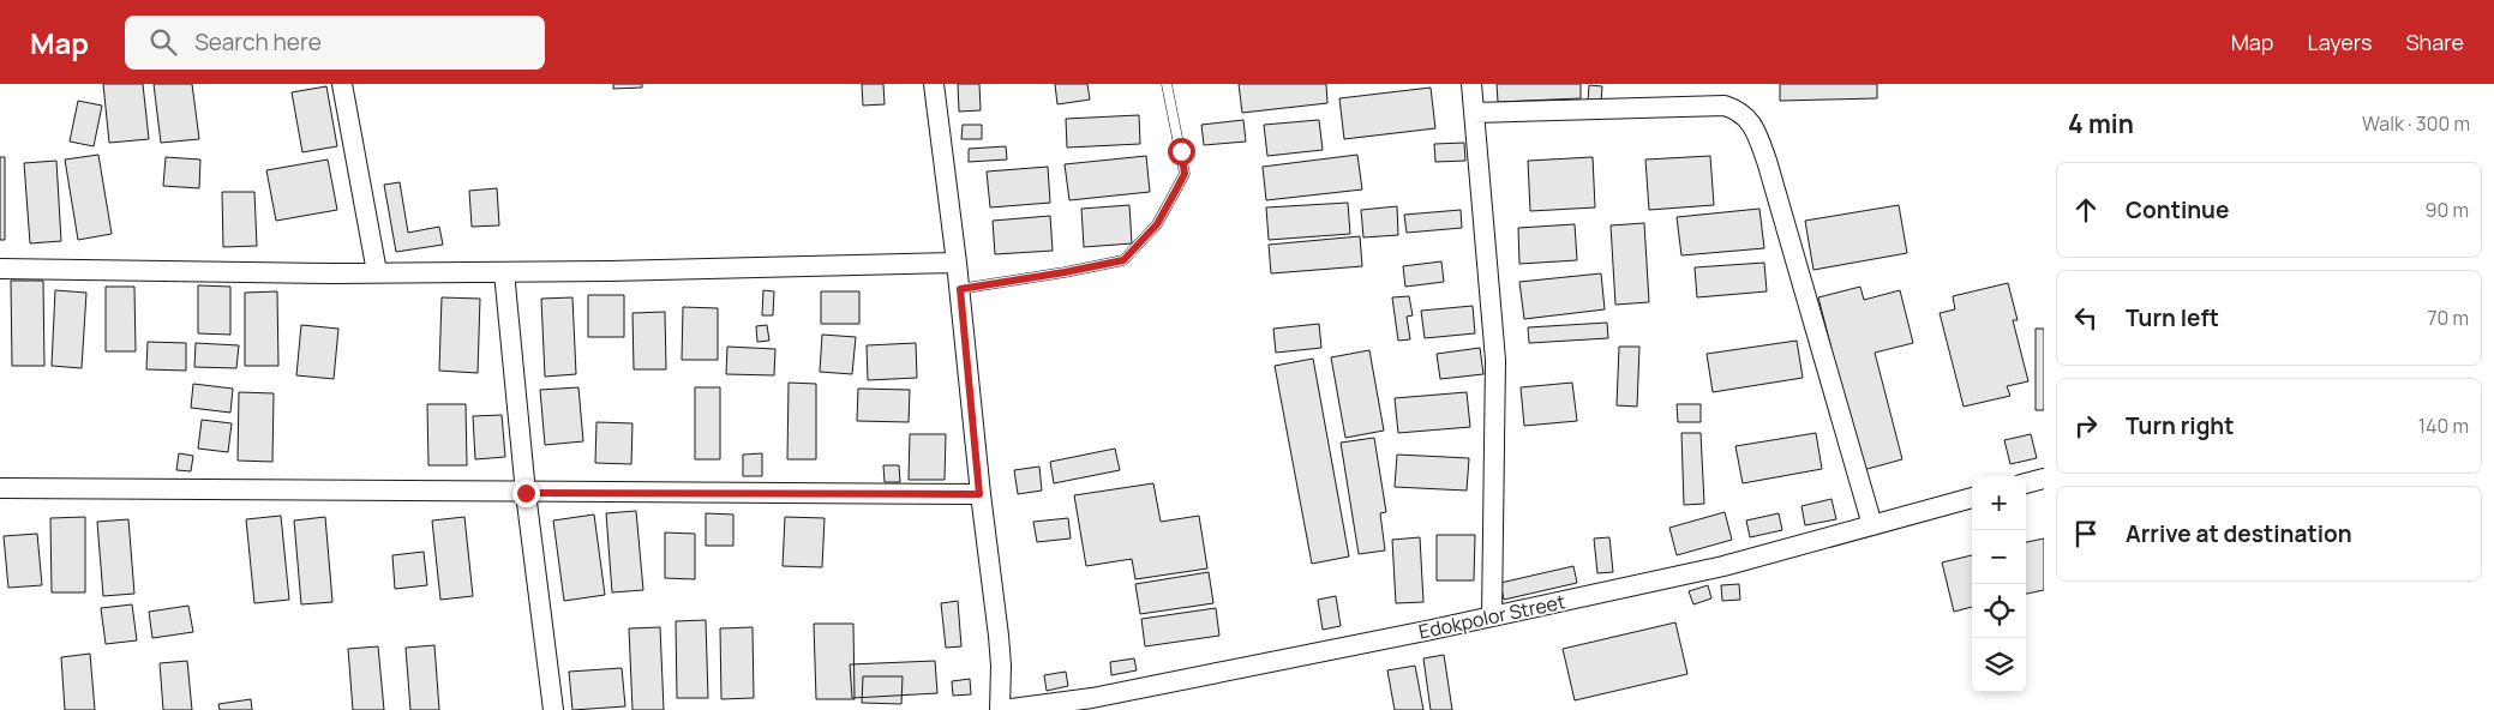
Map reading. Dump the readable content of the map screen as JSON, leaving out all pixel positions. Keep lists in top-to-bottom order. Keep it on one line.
{"streets":{"street":["Edokpolor Street"]},"page":{"header":"Map","search":"Search here","nav":["Map","Layers","Share"],"heading":["4 min","Walk · 300 m"],"list":[["Continue","90 m"],["Turn left","70 m"],["Turn right","140 m"],"Arrive at destination"],"map_buttons":["+","−"]}}
